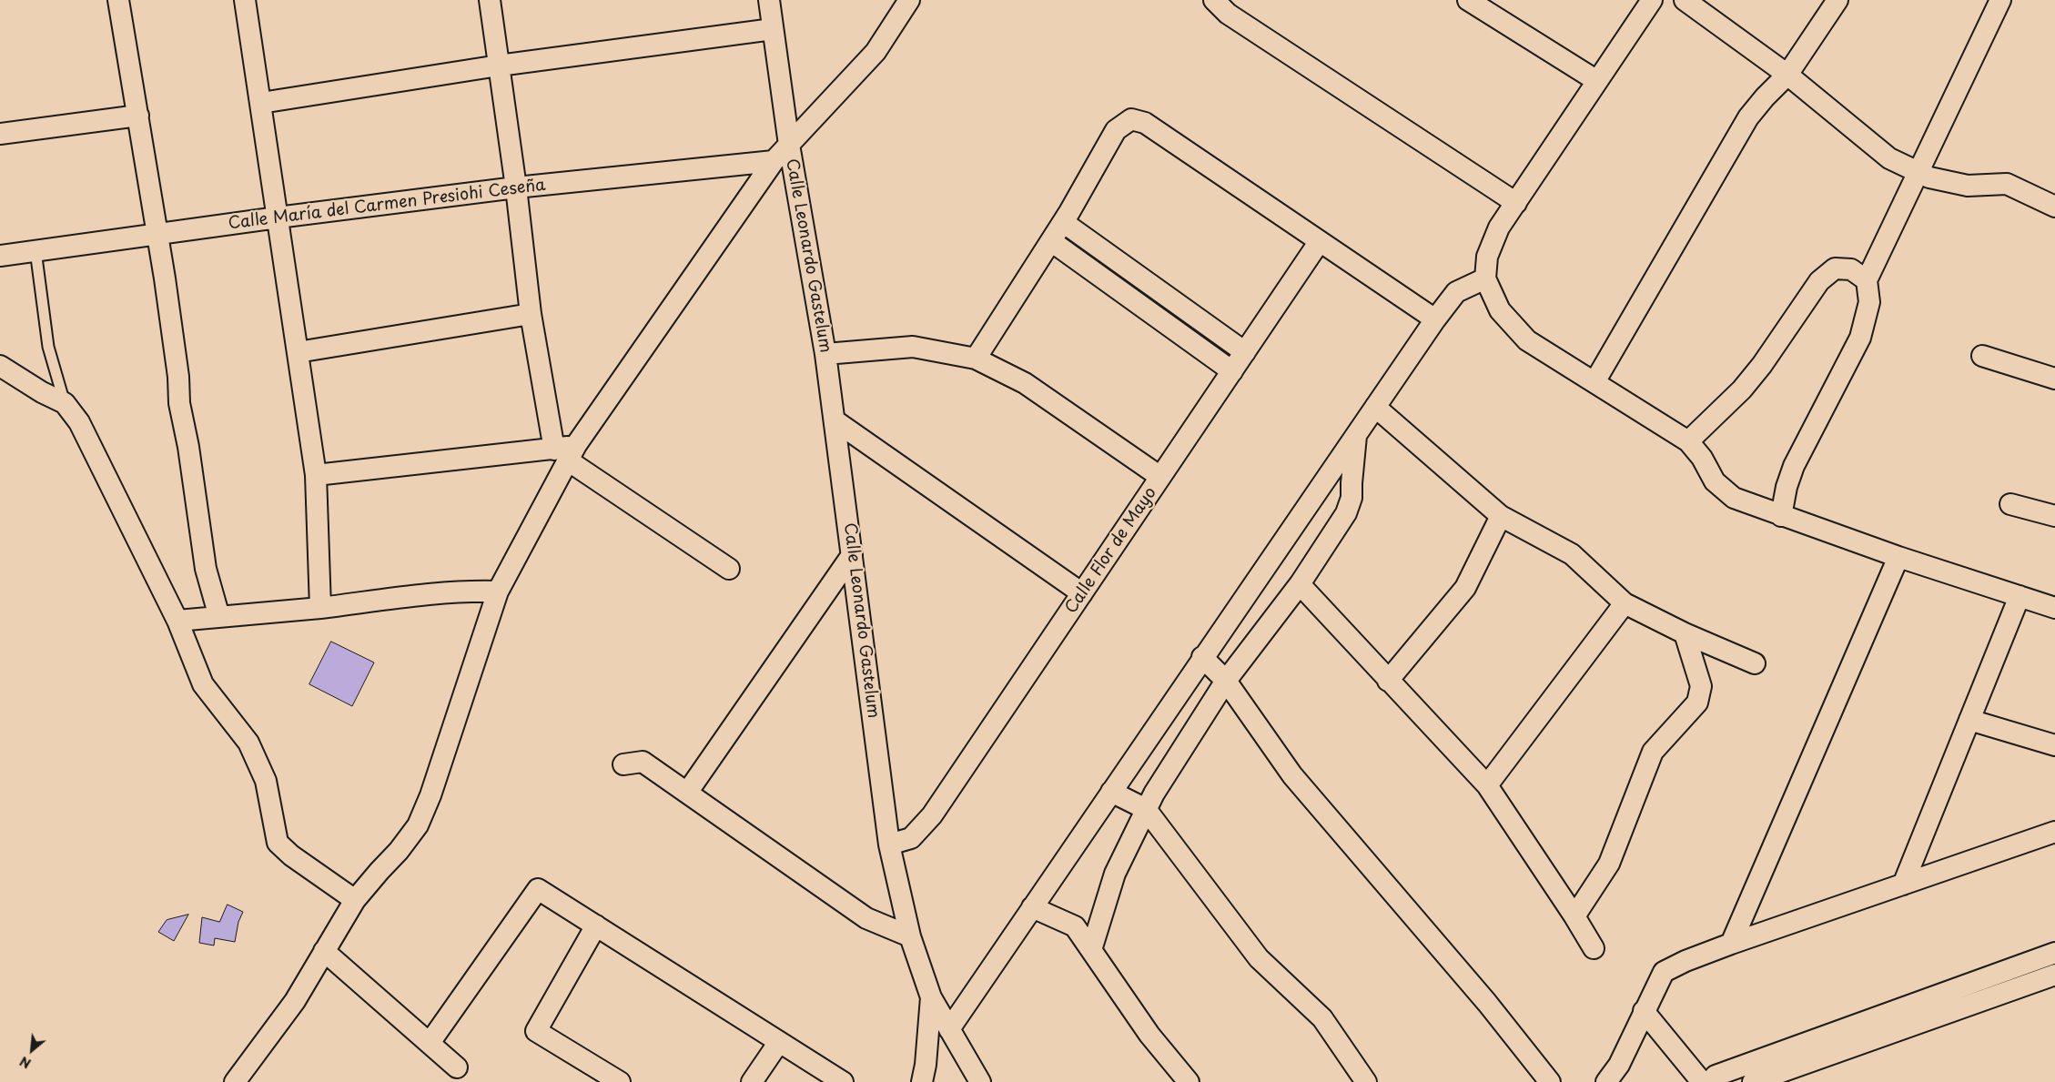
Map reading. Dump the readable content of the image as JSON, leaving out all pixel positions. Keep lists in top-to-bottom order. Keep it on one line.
{"streets":{"street":["Calle María del Carmen Presiohi Ceseña","Calle Leonardo Gastelum","Calle Flor de Mayo"]},"crossings":[["Calle Leonardo Gastelum","Calle Flor de Mayo"]],"north":"bottom left"}
